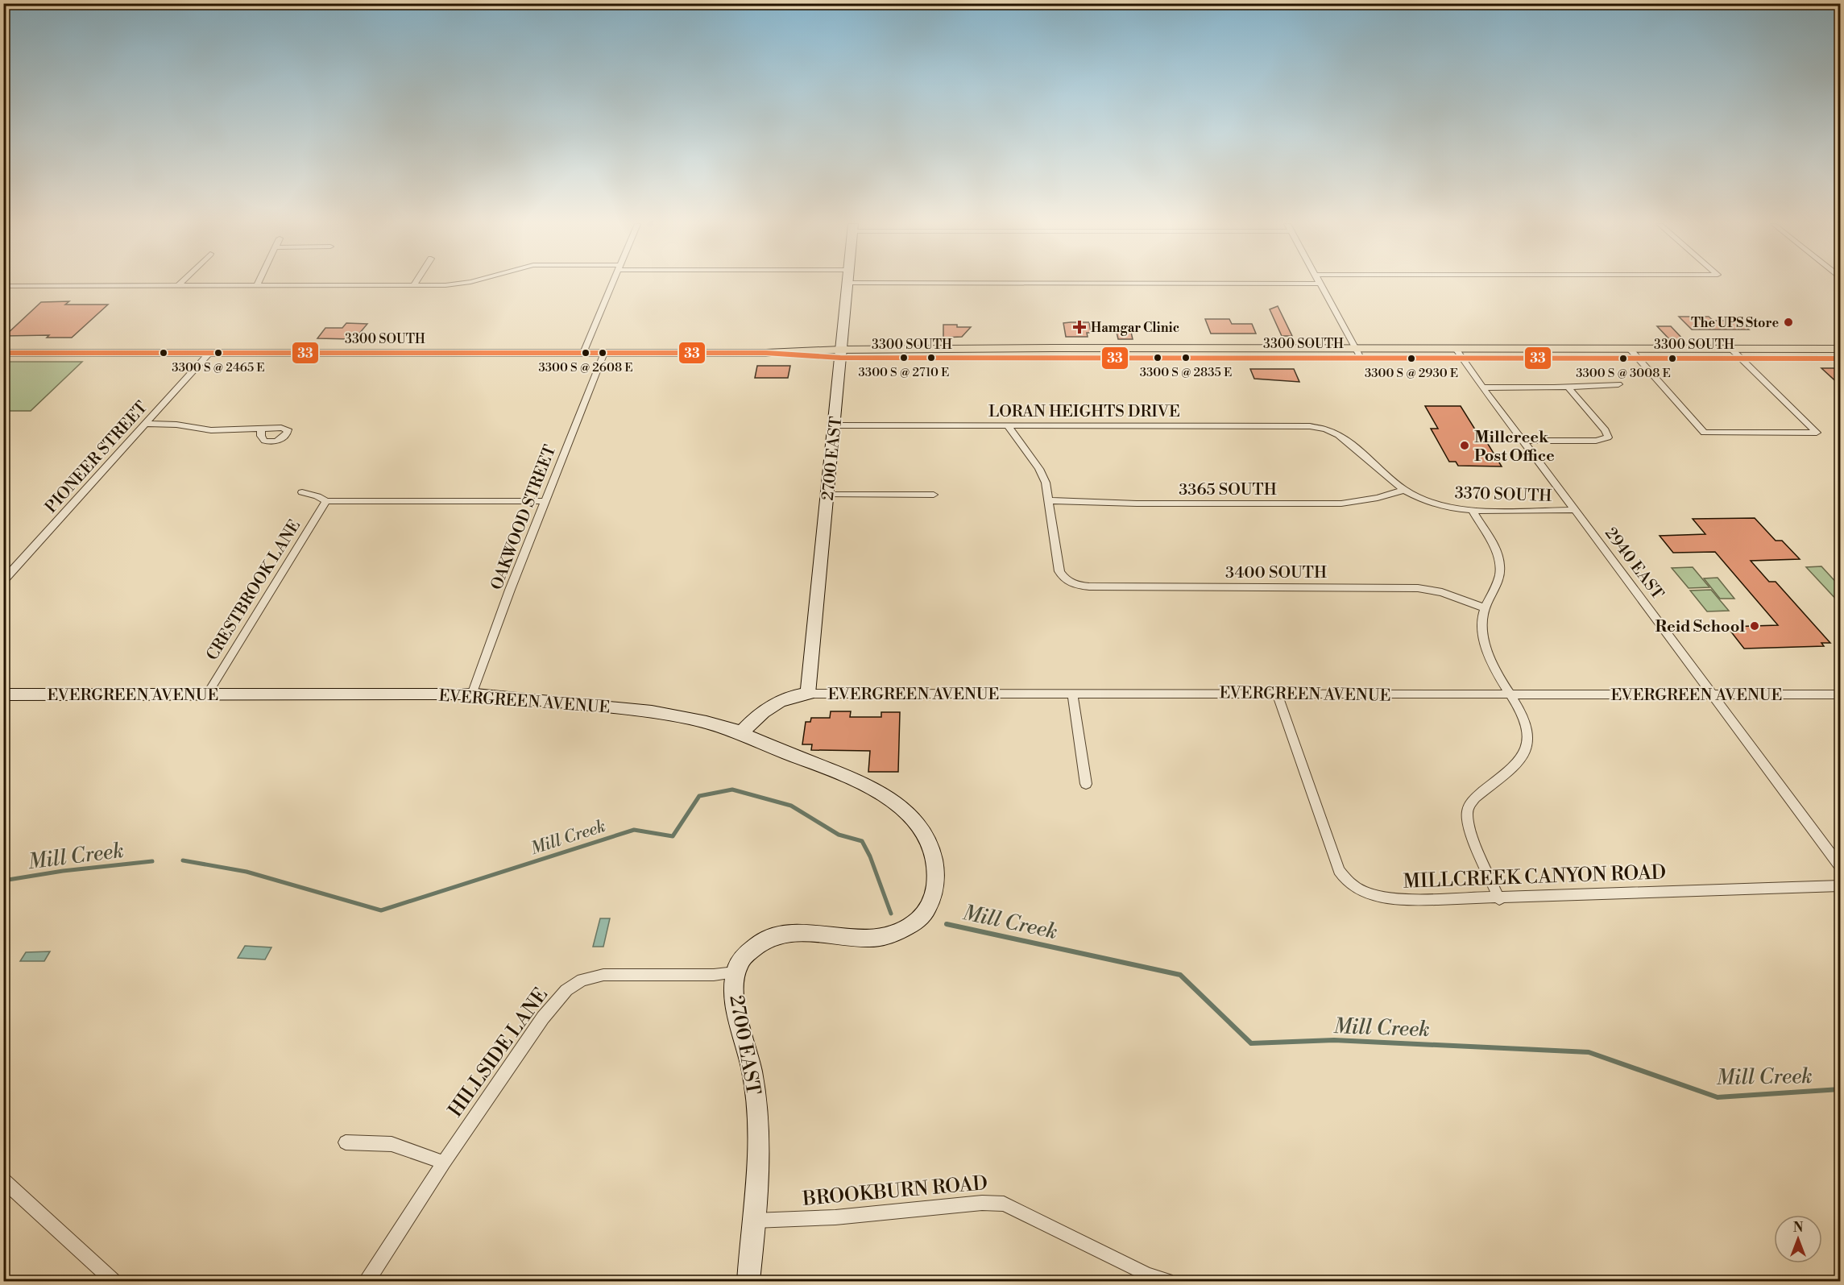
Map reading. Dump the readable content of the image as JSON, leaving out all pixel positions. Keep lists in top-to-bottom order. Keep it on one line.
{"streets":{"main road":["3300 SOUTH"],"street":["LORAN HEIGHTS DRIVE","PIONEER STREET","2700 EAST","3365 SOUTH","3370 SOUTH","OAKWOOD STREET","2940 EAST","3400 SOUTH","CRESTBROOK LANE","EVERGREEN AVENUE","MILLCREEK CANYON ROAD","HILLSIDE LANE","BROOKBURN ROAD"]},"crossings":[["3300 SOUTH","PIONEER STREET"],["3300 SOUTH","2700 EAST"],["3300 SOUTH","OAKWOOD STREET"],["3300 SOUTH","2940 EAST"],["LORAN HEIGHTS DRIVE","2700 EAST"],["LORAN HEIGHTS DRIVE","3370 SOUTH"],["2700 EAST","EVERGREEN AVENUE"],["2700 EAST","HILLSIDE LANE"],["2700 EAST","BROOKBURN ROAD"],["3365 SOUTH","3370 SOUTH"],["3365 SOUTH","3400 SOUTH"],["3370 SOUTH","2940 EAST"],["OAKWOOD STREET","EVERGREEN AVENUE"],["2940 EAST","EVERGREEN AVENUE"],["CRESTBROOK LANE","EVERGREEN AVENUE"],["EVERGREEN AVENUE","MILLCREEK CANYON ROAD"]],"water":["Mill Creek"],"places":{"other":["The UPS Store","3300 S @ 2465 E","3300 S @ 2608 E","3300 S @ 2710 E","3300 S @ 2835 E","3300 S @ 2930 E","3300 S @ 3008 E","Millcreek Post Office","Reid School"],"health":["Hamgar Clinic"]},"lines":["transit line 33"],"north":"top"}
